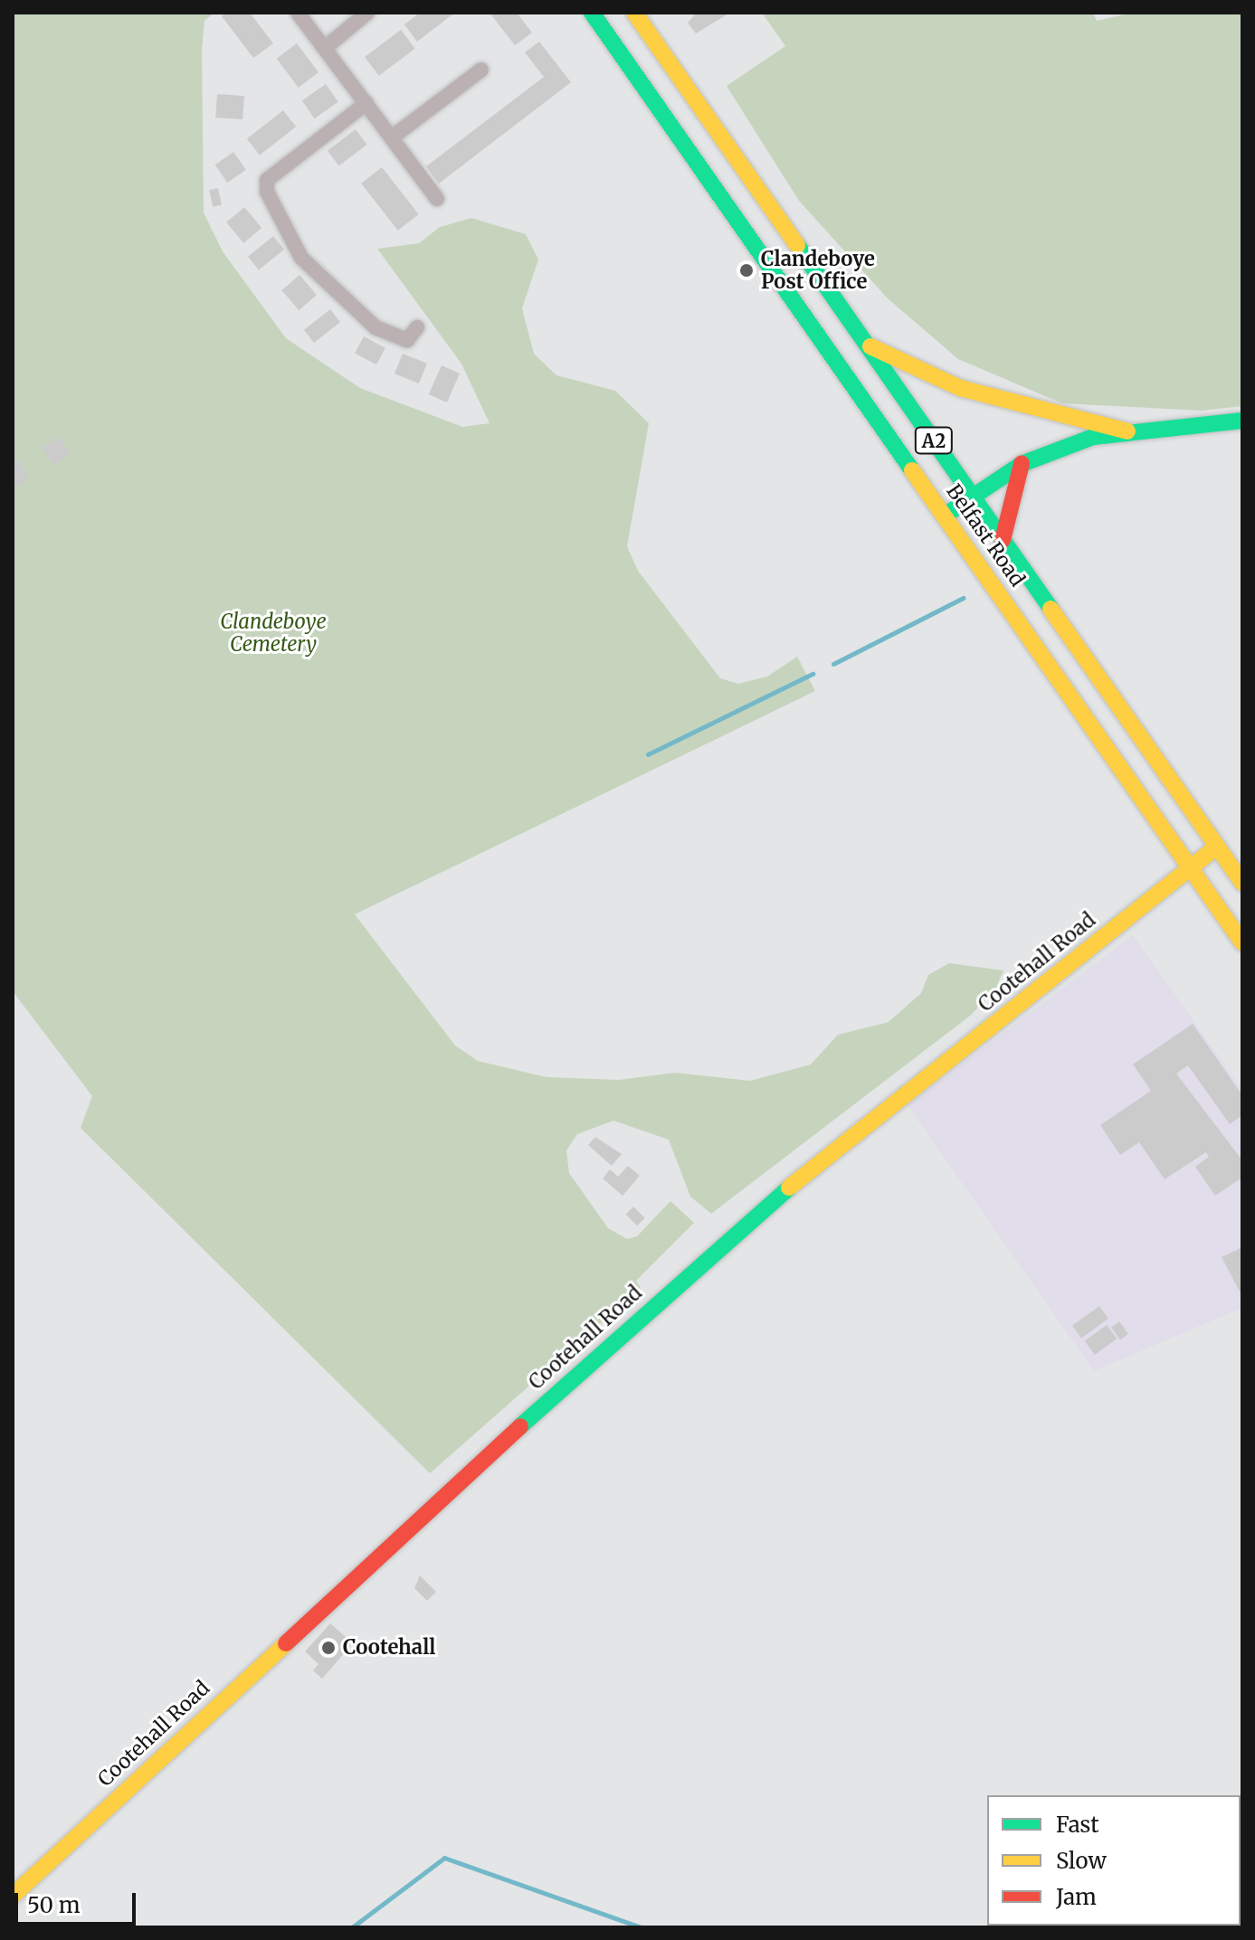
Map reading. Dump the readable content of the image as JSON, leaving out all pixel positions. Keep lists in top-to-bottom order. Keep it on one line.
{"streets":{"main road":["A2","Belfast Road","Cootehall Road"]},"crossings":[["Belfast Road","Cootehall Road"]],"parks":["Clandeboye Cemetery"],"places":["Clandeboye Post Office","Cootehall"],"legend":["Fast","Slow","Jam"],"scale_bar":"50 m"}
